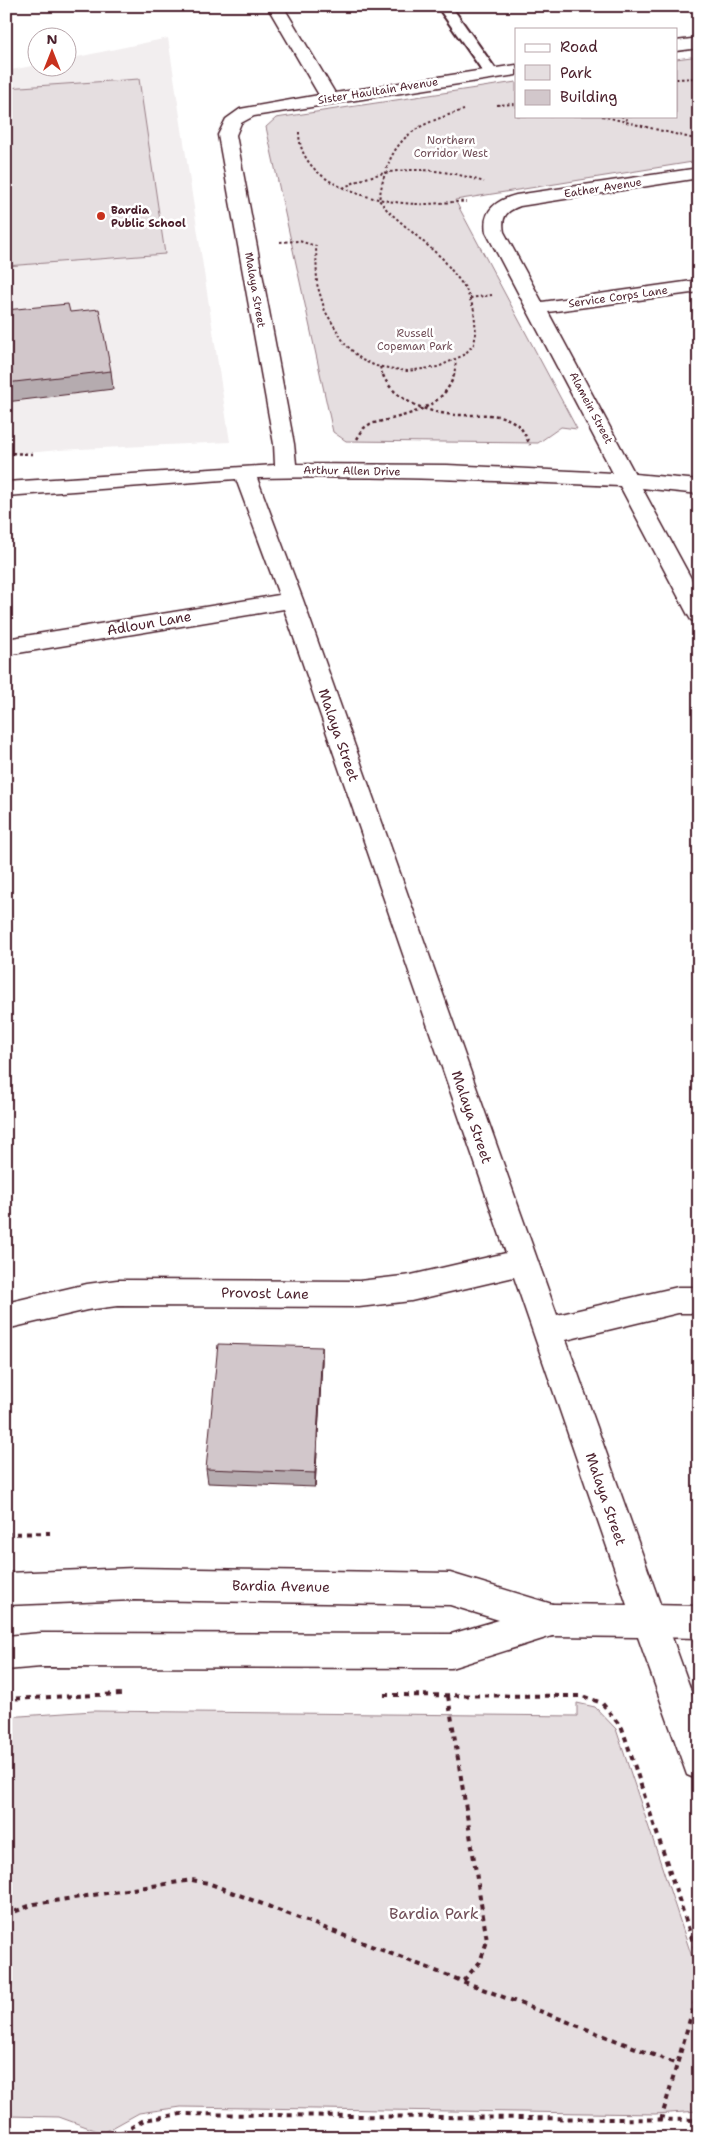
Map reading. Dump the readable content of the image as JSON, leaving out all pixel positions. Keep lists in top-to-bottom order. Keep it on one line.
{"streets":{"street":["Sister Haultain Avenue","Eather Avenue","Malaya Street","Service Corps Lane","Alamein Street","Arthur Allen Drive","Adloun Lane","Provost Lane","Bardia Avenue"]},"crossings":[["Sister Haultain Avenue","Malaya Street"],["Eather Avenue","Alamein Street"],["Malaya Street","Arthur Allen Drive"],["Malaya Street","Adloun Lane"],["Malaya Street","Provost Lane"],["Malaya Street","Bardia Avenue"],["Service Corps Lane","Alamein Street"],["Alamein Street","Arthur Allen Drive"]],"parks":["Northern Corridor West","Russell Copeman Park","Bardia Park"],"places":["Bardia Public School"],"legend":["Road","Park","Building"],"north":"top"}
